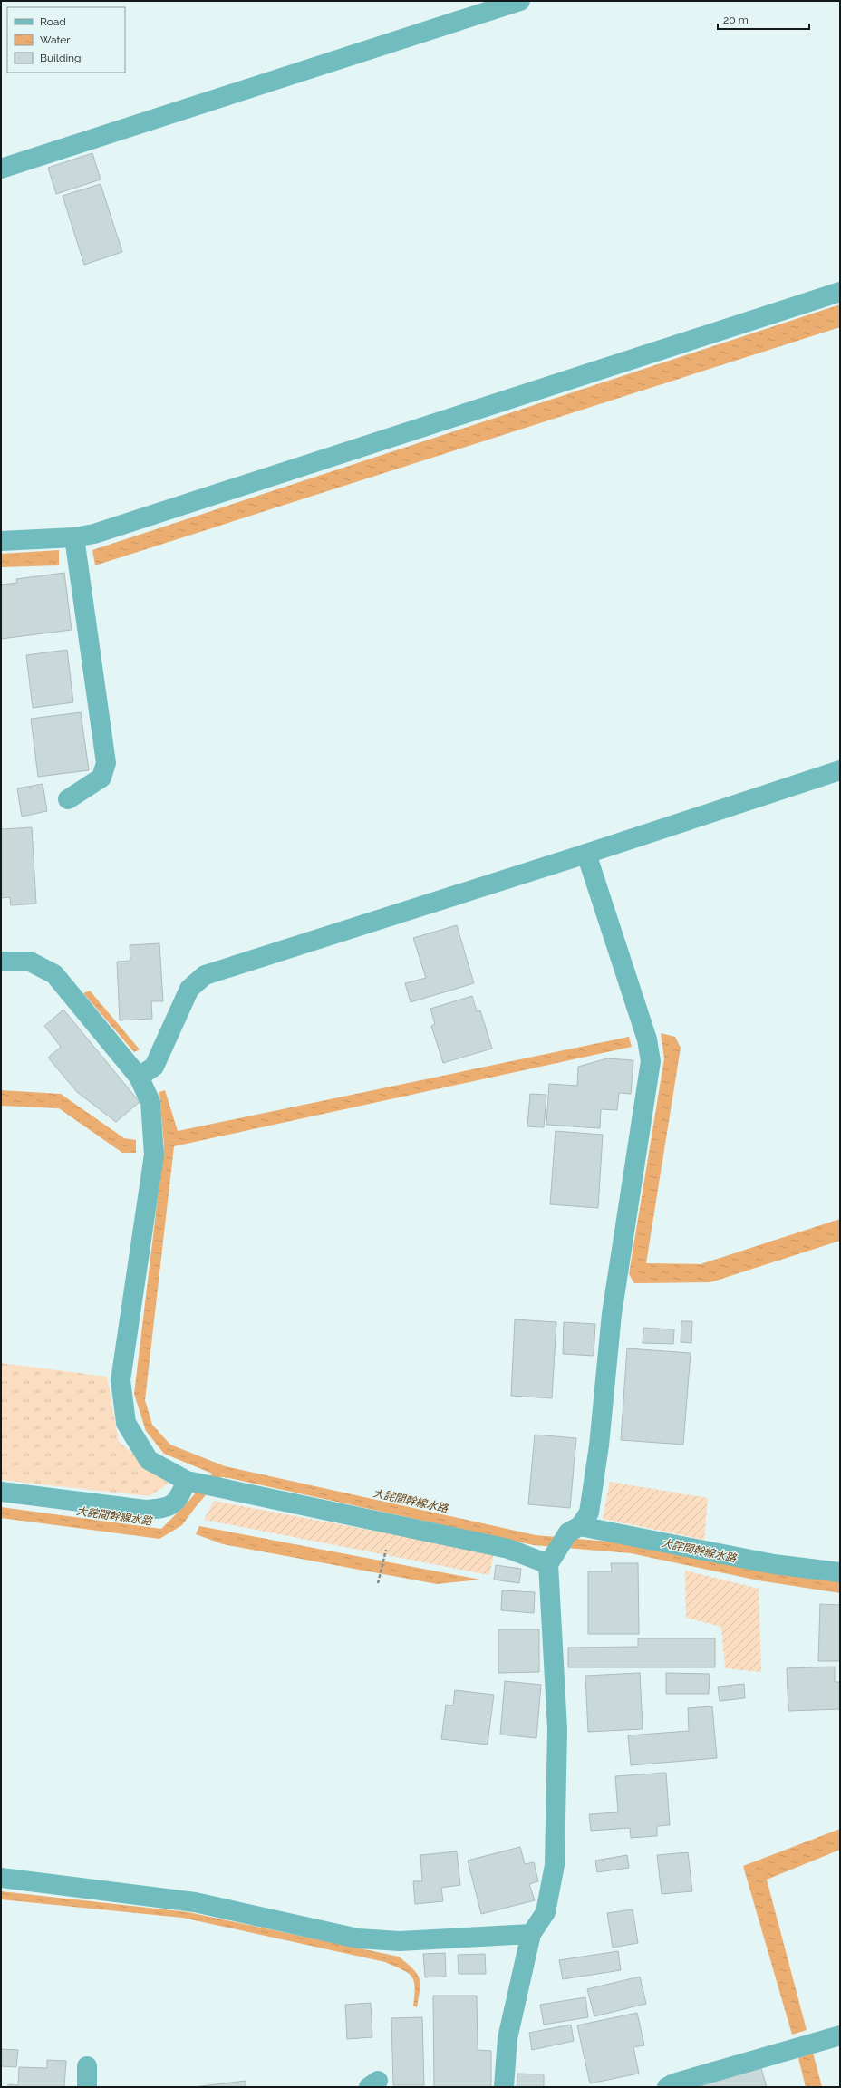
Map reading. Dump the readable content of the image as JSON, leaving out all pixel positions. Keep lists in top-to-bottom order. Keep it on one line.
{"water":["大詫間幹線水路"],"legend":["Road","Water","Building"],"scale_bar":"20 m"}
